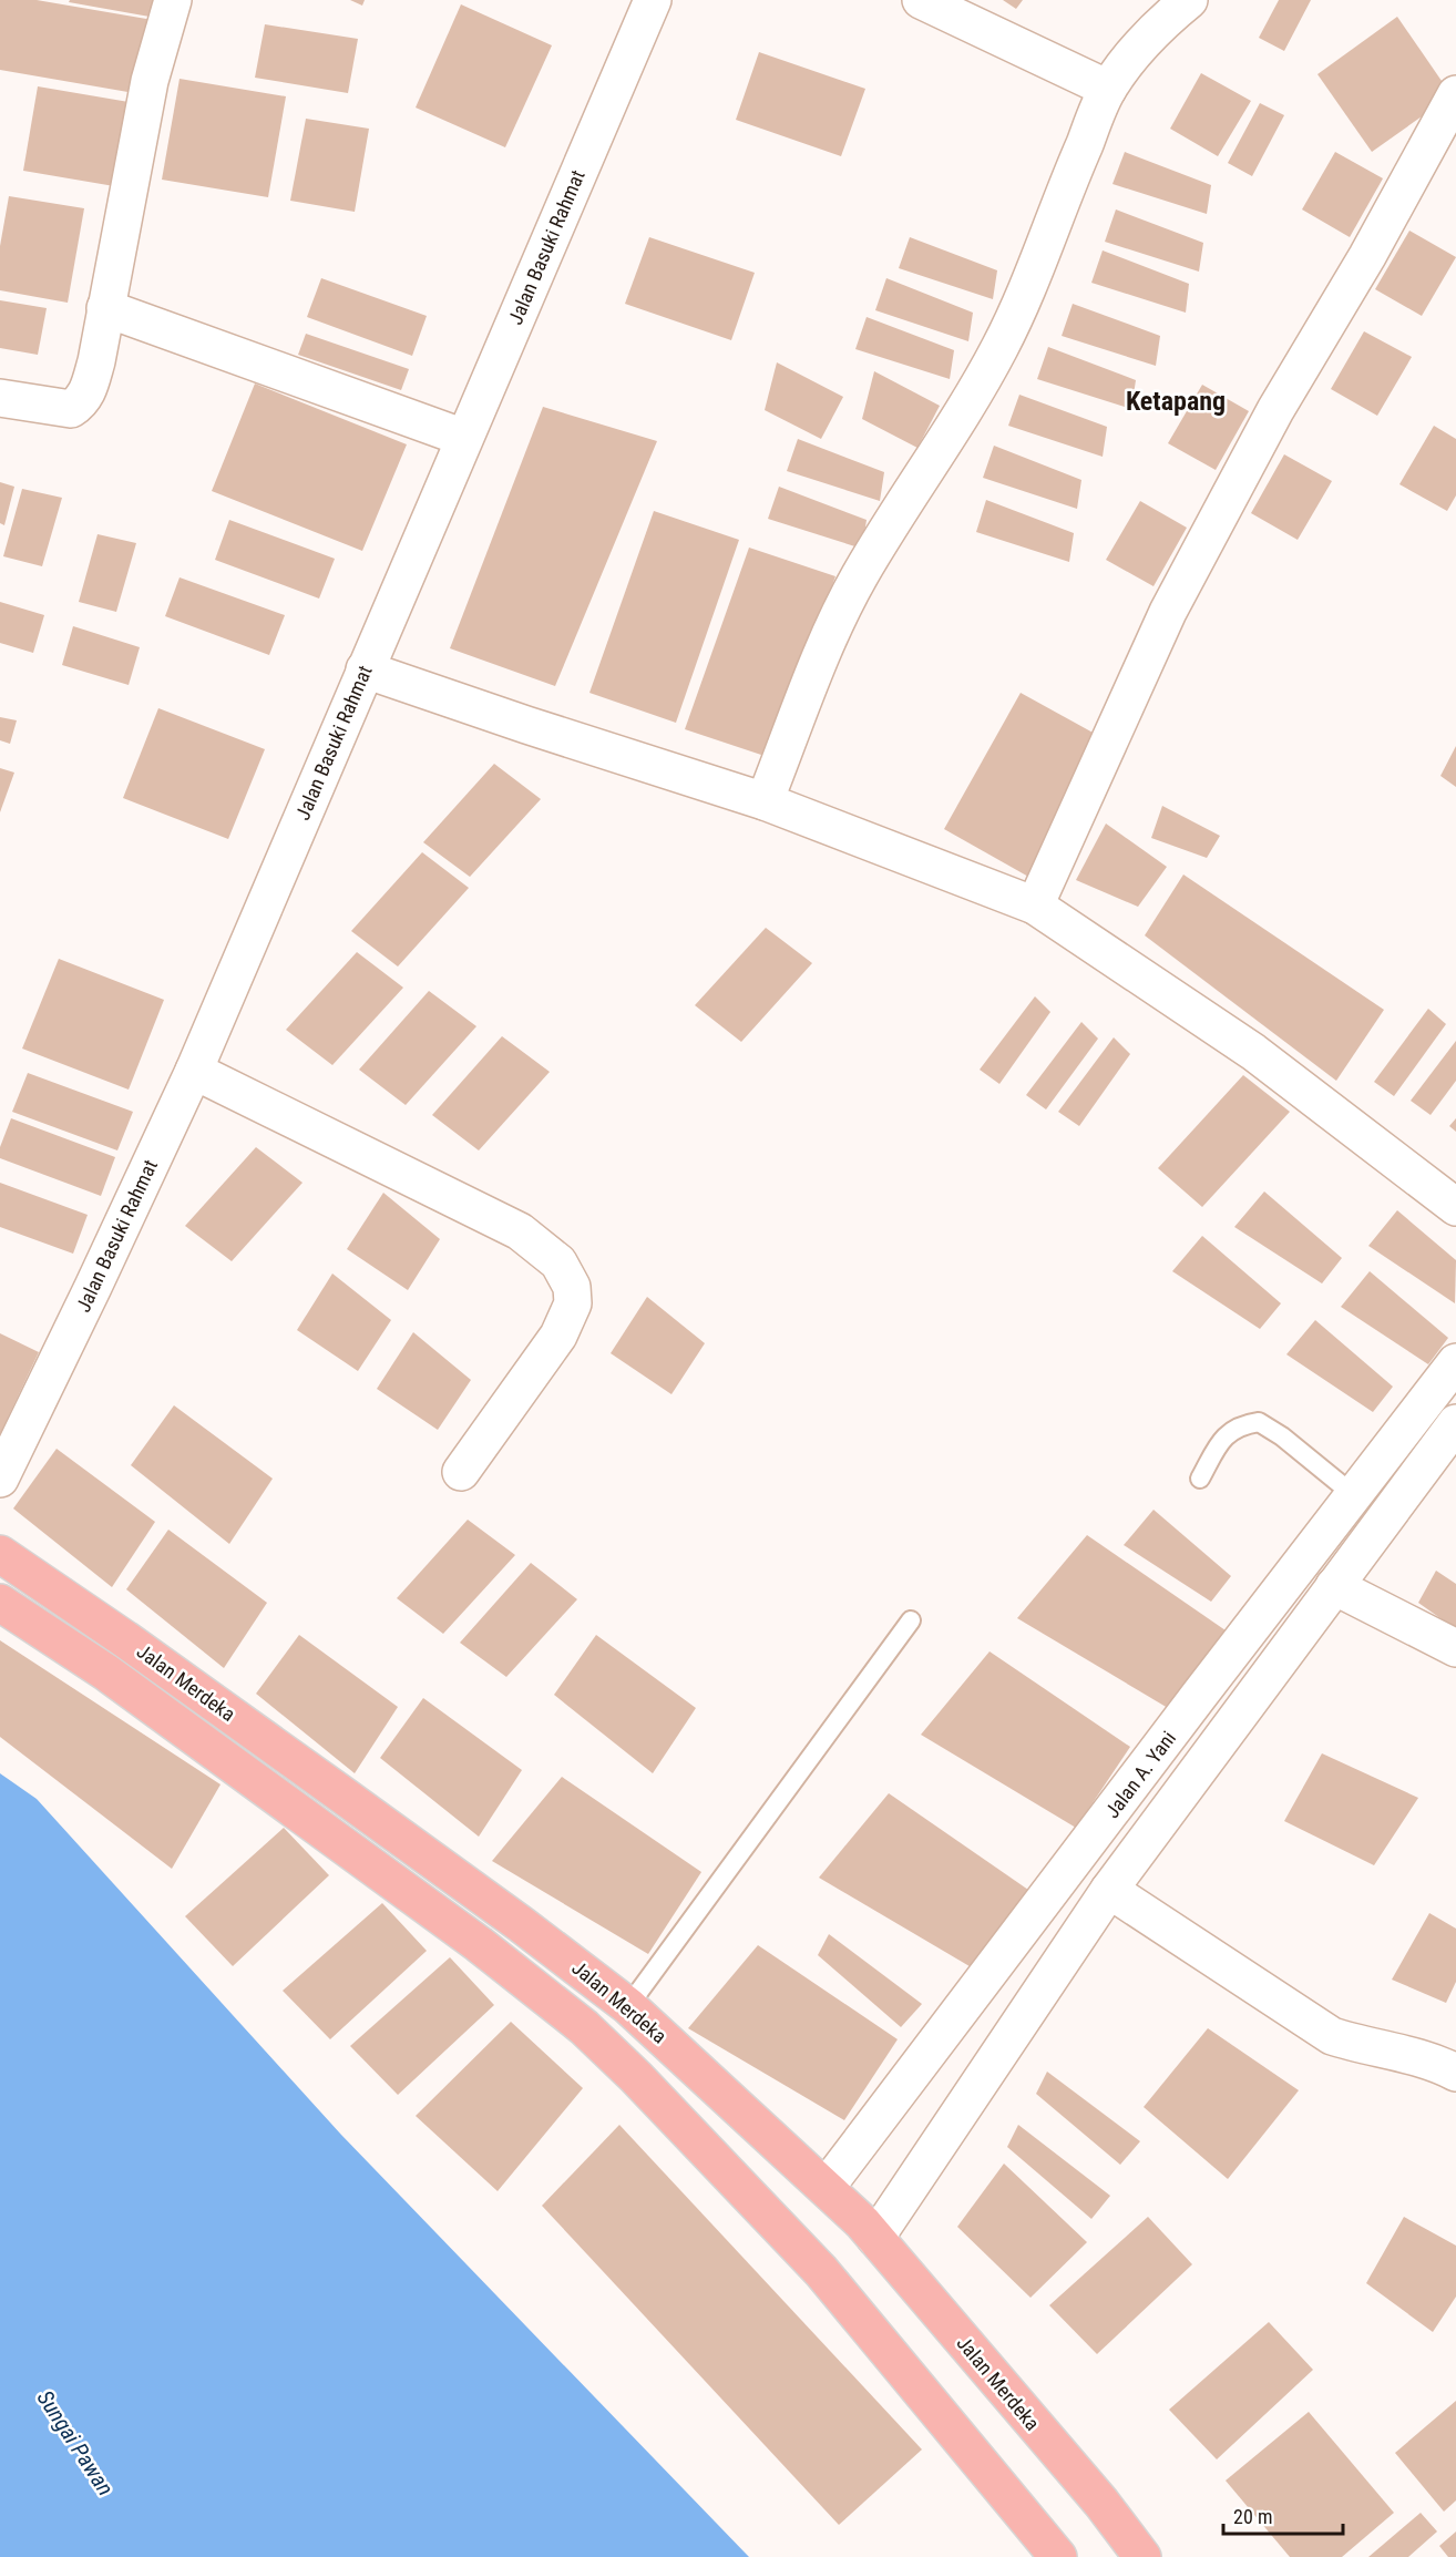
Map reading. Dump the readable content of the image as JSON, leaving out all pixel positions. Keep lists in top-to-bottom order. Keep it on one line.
{"streets":{"main road":["Jalan Merdeka"],"street":["Jalan Basuki Rahmat","Jalan A. Yani"]},"crossings":[["Jalan Merdeka","Jalan A. Yani"]],"districts":["Ketapang"],"water":["Sungai Pawan"],"scale_bar":"20 m"}
